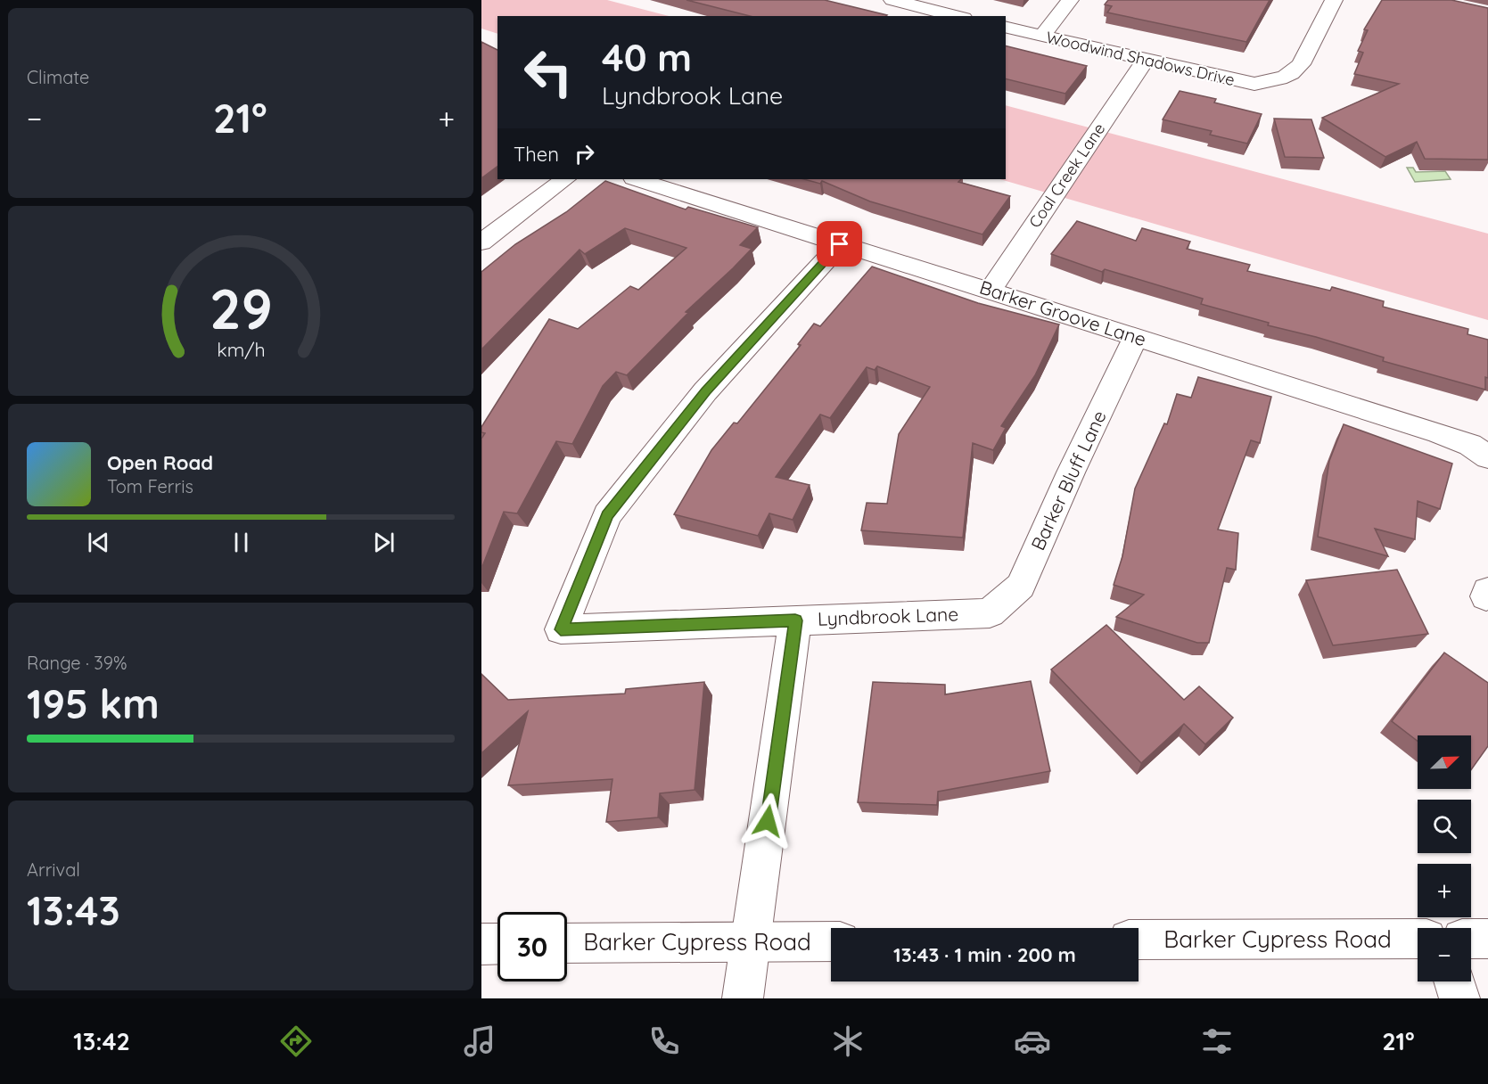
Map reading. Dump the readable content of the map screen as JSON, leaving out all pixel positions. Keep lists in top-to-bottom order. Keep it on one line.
{"streets":{"street":["Woodwind Shadows Drive","Coal Creek Lane","Barker Groove Lane","Barker Bluff Lane","Lyndbrook Lane","Barker Cypress Road"]},"crossings":[["Woodwind Shadows Drive","Coal Creek Lane"],["Coal Creek Lane","Barker Groove Lane"],["Barker Groove Lane","Barker Bluff Lane"],["Barker Groove Lane","Lyndbrook Lane"],["Barker Bluff Lane","Lyndbrook Lane"]],"north":"top right","page":{"tile":["Climate",["Range · 39%","195 km"],["Arrival","13:43"]],"turn":["40 m","Lyndbrook Lane"],"heat":["−","21°","+"],"then":"Then","song":["Open Road","Tom Ferris"],"map_buttons":["+","−"],"limit":"30","trip":"13:43 · 1 min · 200 m","tabs":["13:42","21°"],"gauge":["29","km/h"]}}
